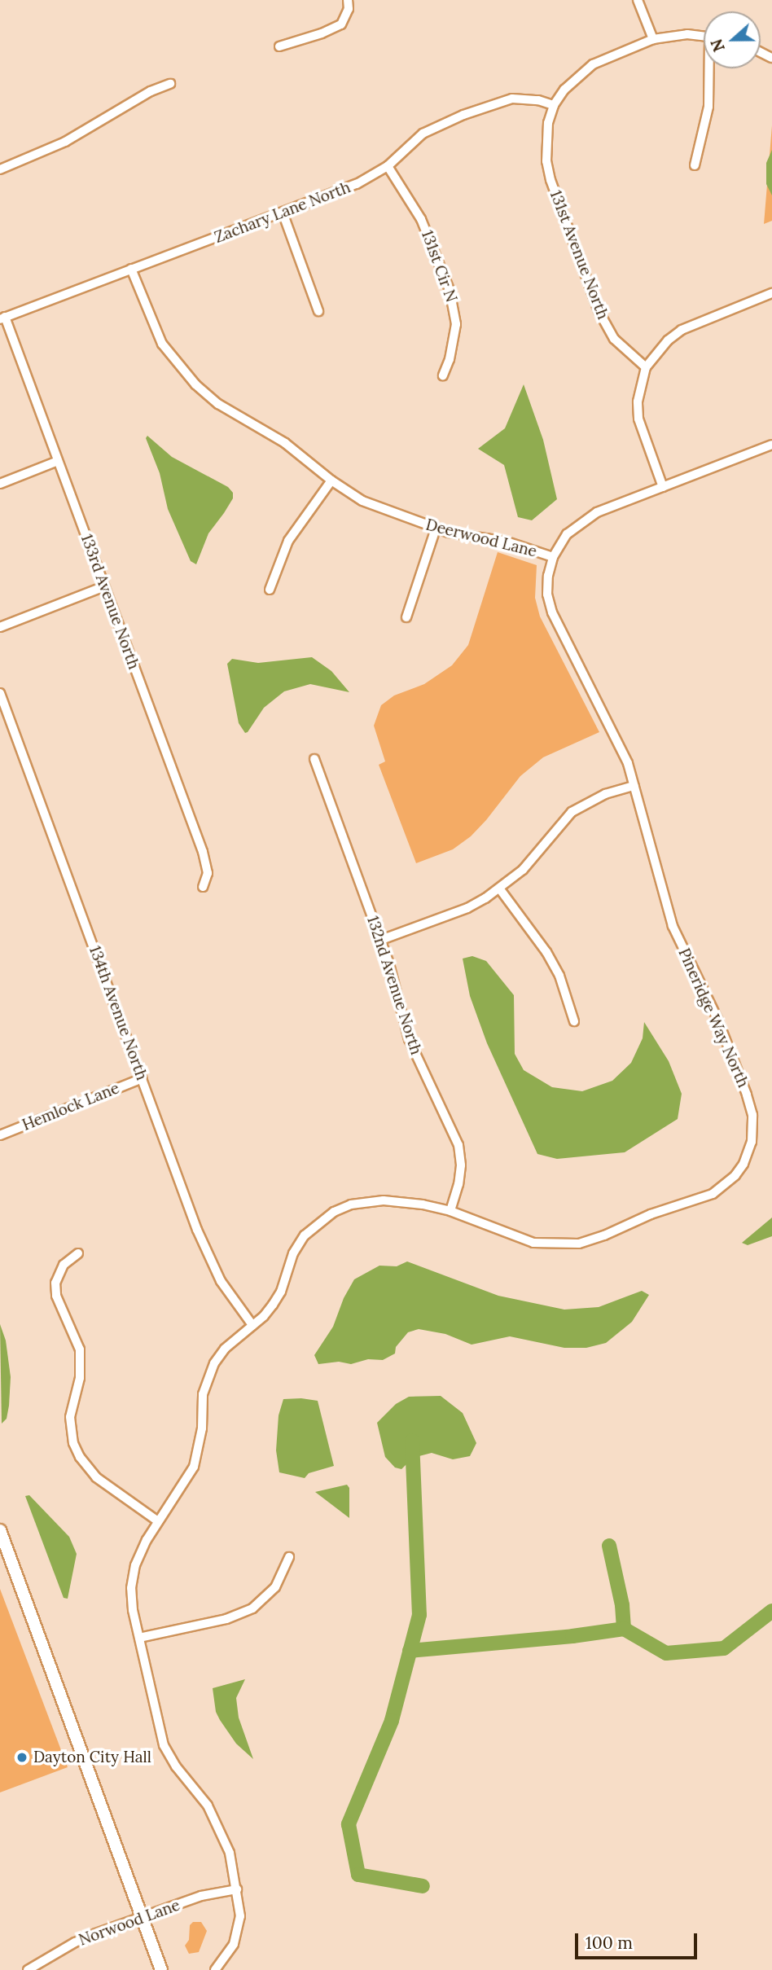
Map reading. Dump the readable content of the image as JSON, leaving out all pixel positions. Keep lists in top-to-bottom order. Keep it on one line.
{"streets":{"street":["Zachary Lane North","131st Avenue North","131st Cir N","Deerwood Lane","133rd Avenue North","132nd Avenue North","134th Avenue North","Pineridge Way North","Hemlock Lane","Norwood Lane"]},"crossings":[["Zachary Lane North","131st Avenue North"],["Zachary Lane North","131st Cir N"],["Zachary Lane North","Deerwood Lane"],["Zachary Lane North","133rd Avenue North"],["Deerwood Lane","Pineridge Way North"],["132nd Avenue North","Pineridge Way North"],["134th Avenue North","Pineridge Way North"],["134th Avenue North","Hemlock Lane"],["Pineridge Way North","Norwood Lane"]],"places":["Dayton City Hall"],"scale_bar":"100 m","north":"left"}
